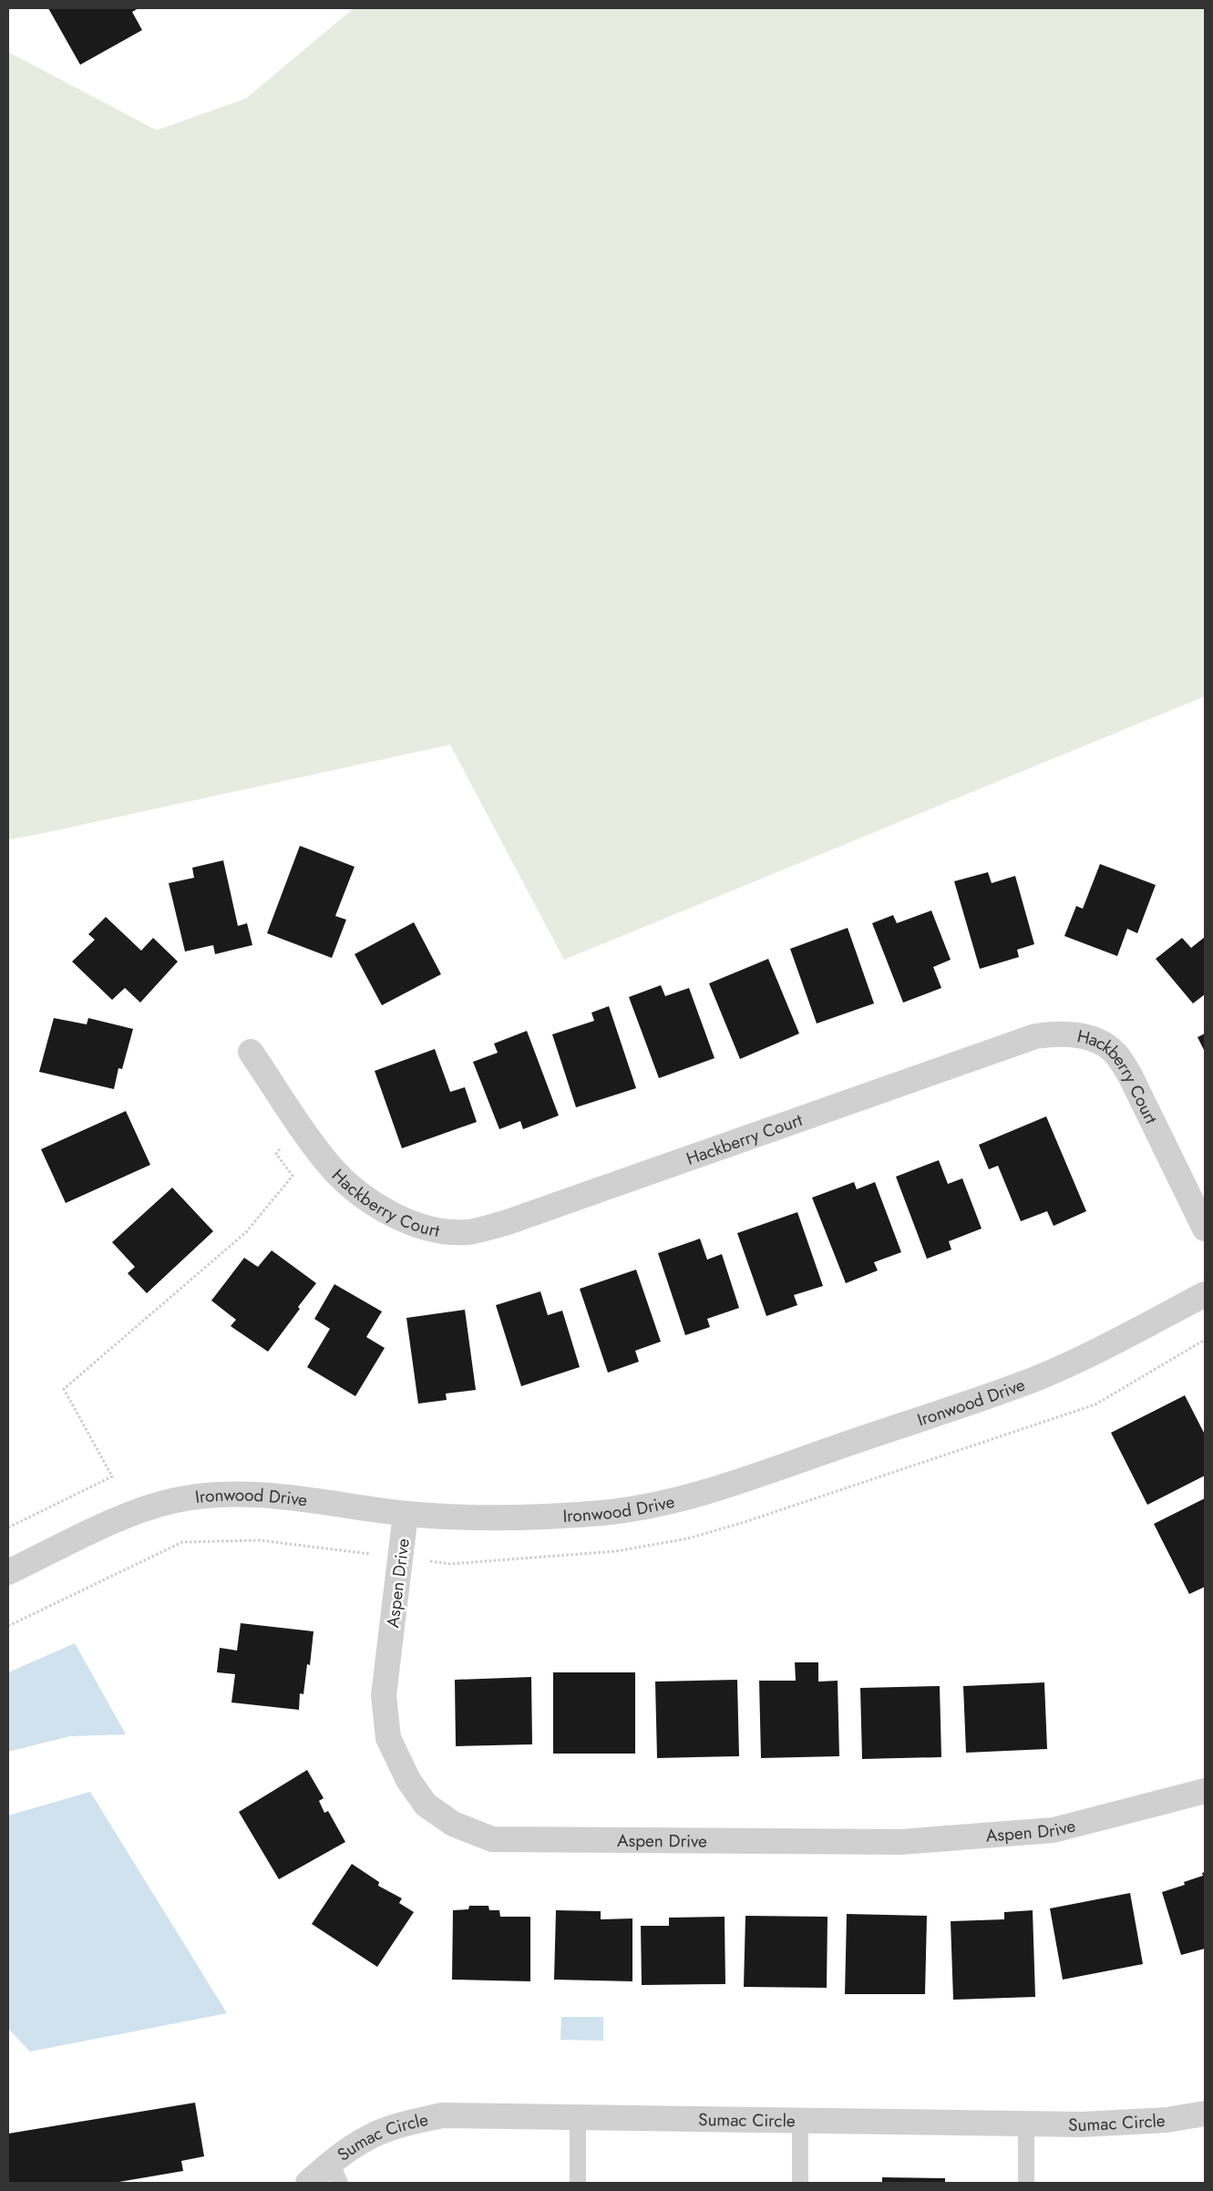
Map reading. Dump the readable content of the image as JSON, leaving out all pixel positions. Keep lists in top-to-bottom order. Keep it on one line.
{"streets":{"street":["Hackberry Court","Ironwood Drive","Aspen Drive","Sumac Circle"]},"crossings":[["Ironwood Drive","Aspen Drive"]]}
